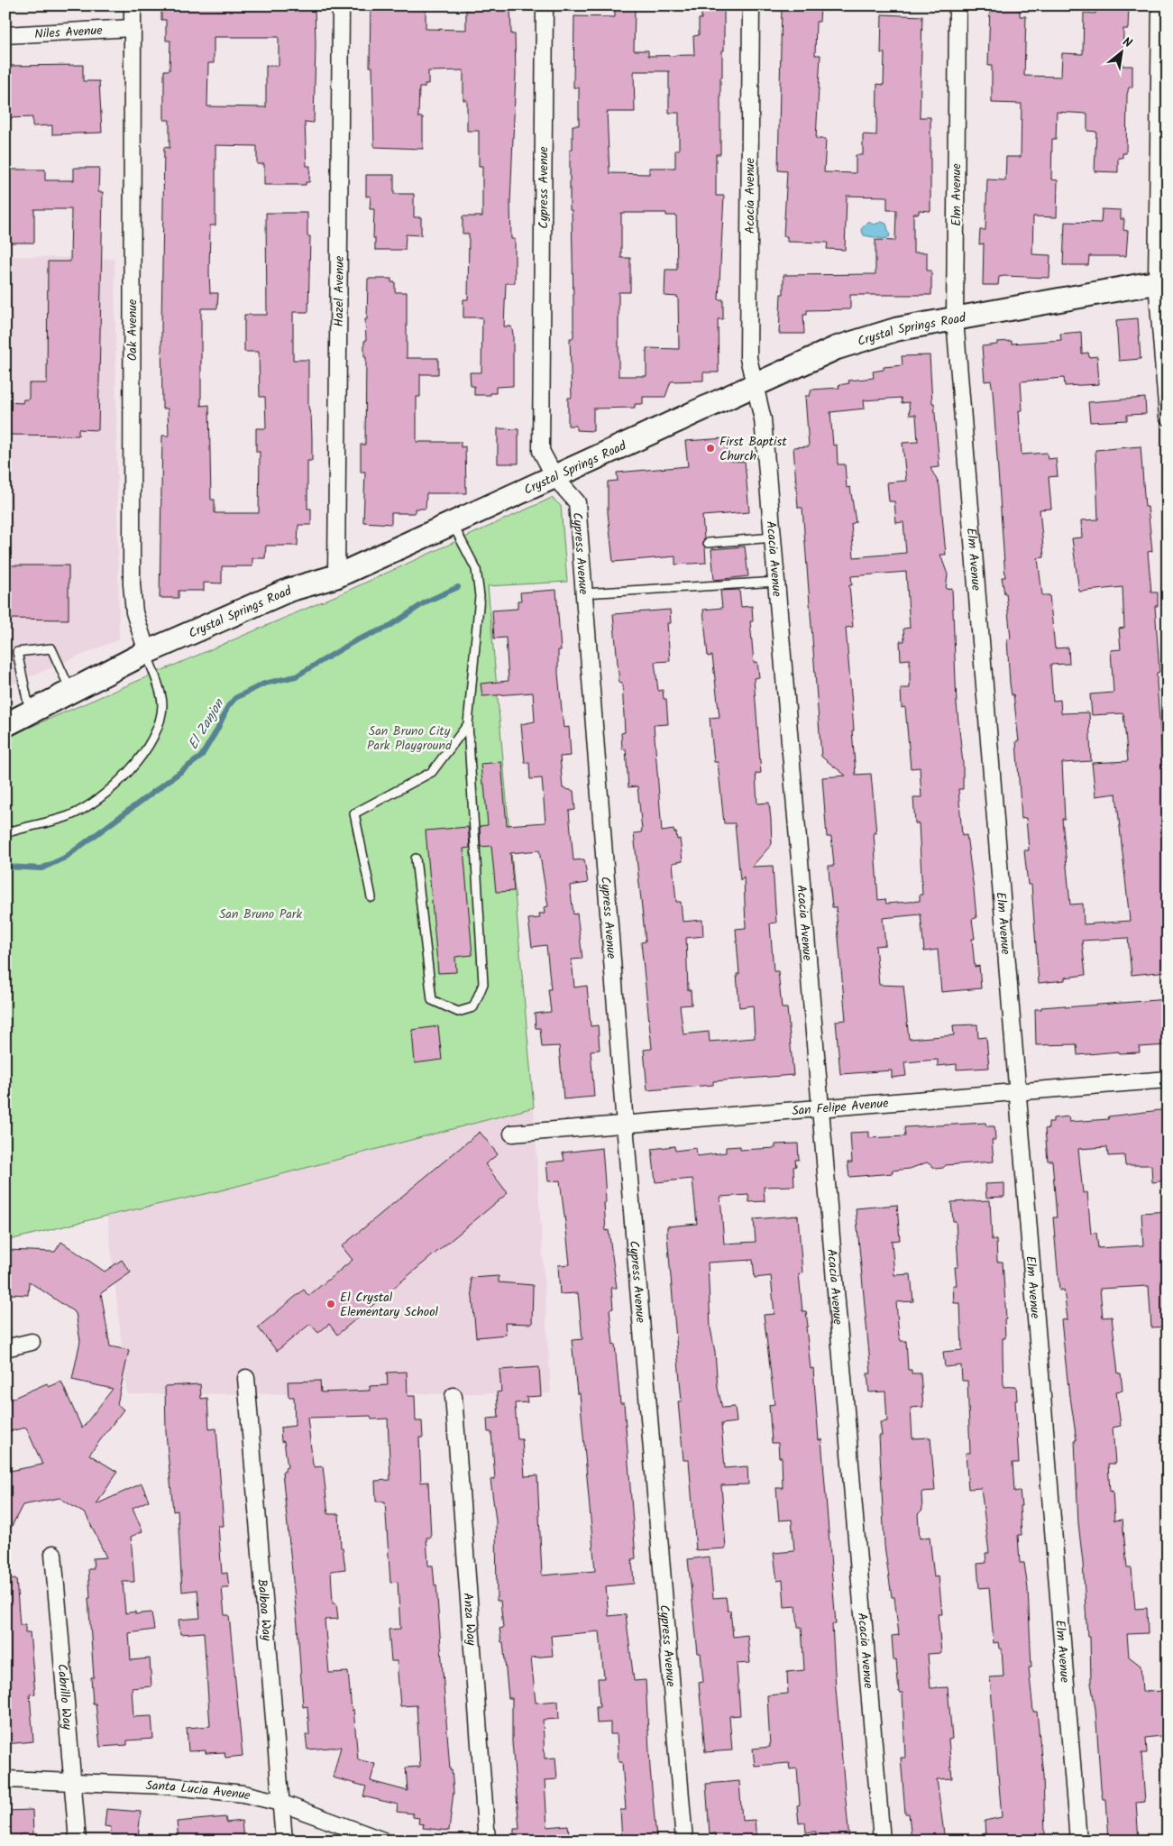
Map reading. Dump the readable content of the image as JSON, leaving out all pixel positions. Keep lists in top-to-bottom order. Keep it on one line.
{"streets":{"main road":["Crystal Springs Road"],"street":["Niles Avenue","Cypress Avenue","Elm Avenue","Acacia Avenue","Hazel Avenue","Oak Avenue","San Felipe Avenue","Balboa Way","Anza Way","Cabrillo Way","Santa Lucia Avenue"]},"crossings":[["Niles Avenue","Oak Avenue"],["Cypress Avenue","Crystal Springs Road"],["Cypress Avenue","San Felipe Avenue"],["Elm Avenue","Crystal Springs Road"],["Elm Avenue","San Felipe Avenue"],["Acacia Avenue","Crystal Springs Road"],["Acacia Avenue","San Felipe Avenue"],["Hazel Avenue","Crystal Springs Road"],["Oak Avenue","Crystal Springs Road"],["Balboa Way","Santa Lucia Avenue"],["Cabrillo Way","Santa Lucia Avenue"]],"water":["El Zanjon"],"parks":["San Bruno City Park Playground","San Bruno Park"],"places":["First Baptist Church","El Crystal Elementary School"],"north":"top right"}
